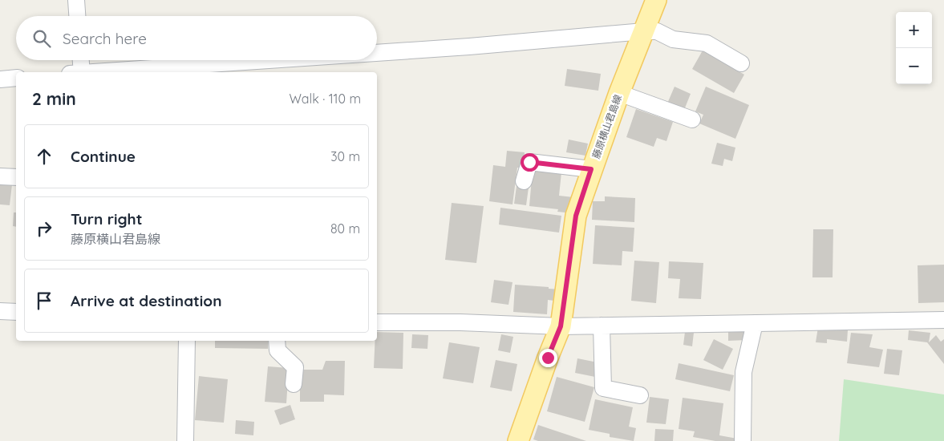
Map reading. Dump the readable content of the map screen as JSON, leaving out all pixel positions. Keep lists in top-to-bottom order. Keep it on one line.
{"streets":{"main road":["藤原横山君島線"]},"page":{"map_buttons":["+","−"],"search":"Search here","heading":["2 min","Walk · 110 m"],"list":[["Continue","30 m"],["Turn right","藤原横山君島線","80 m"],"Arrive at destination"]}}
